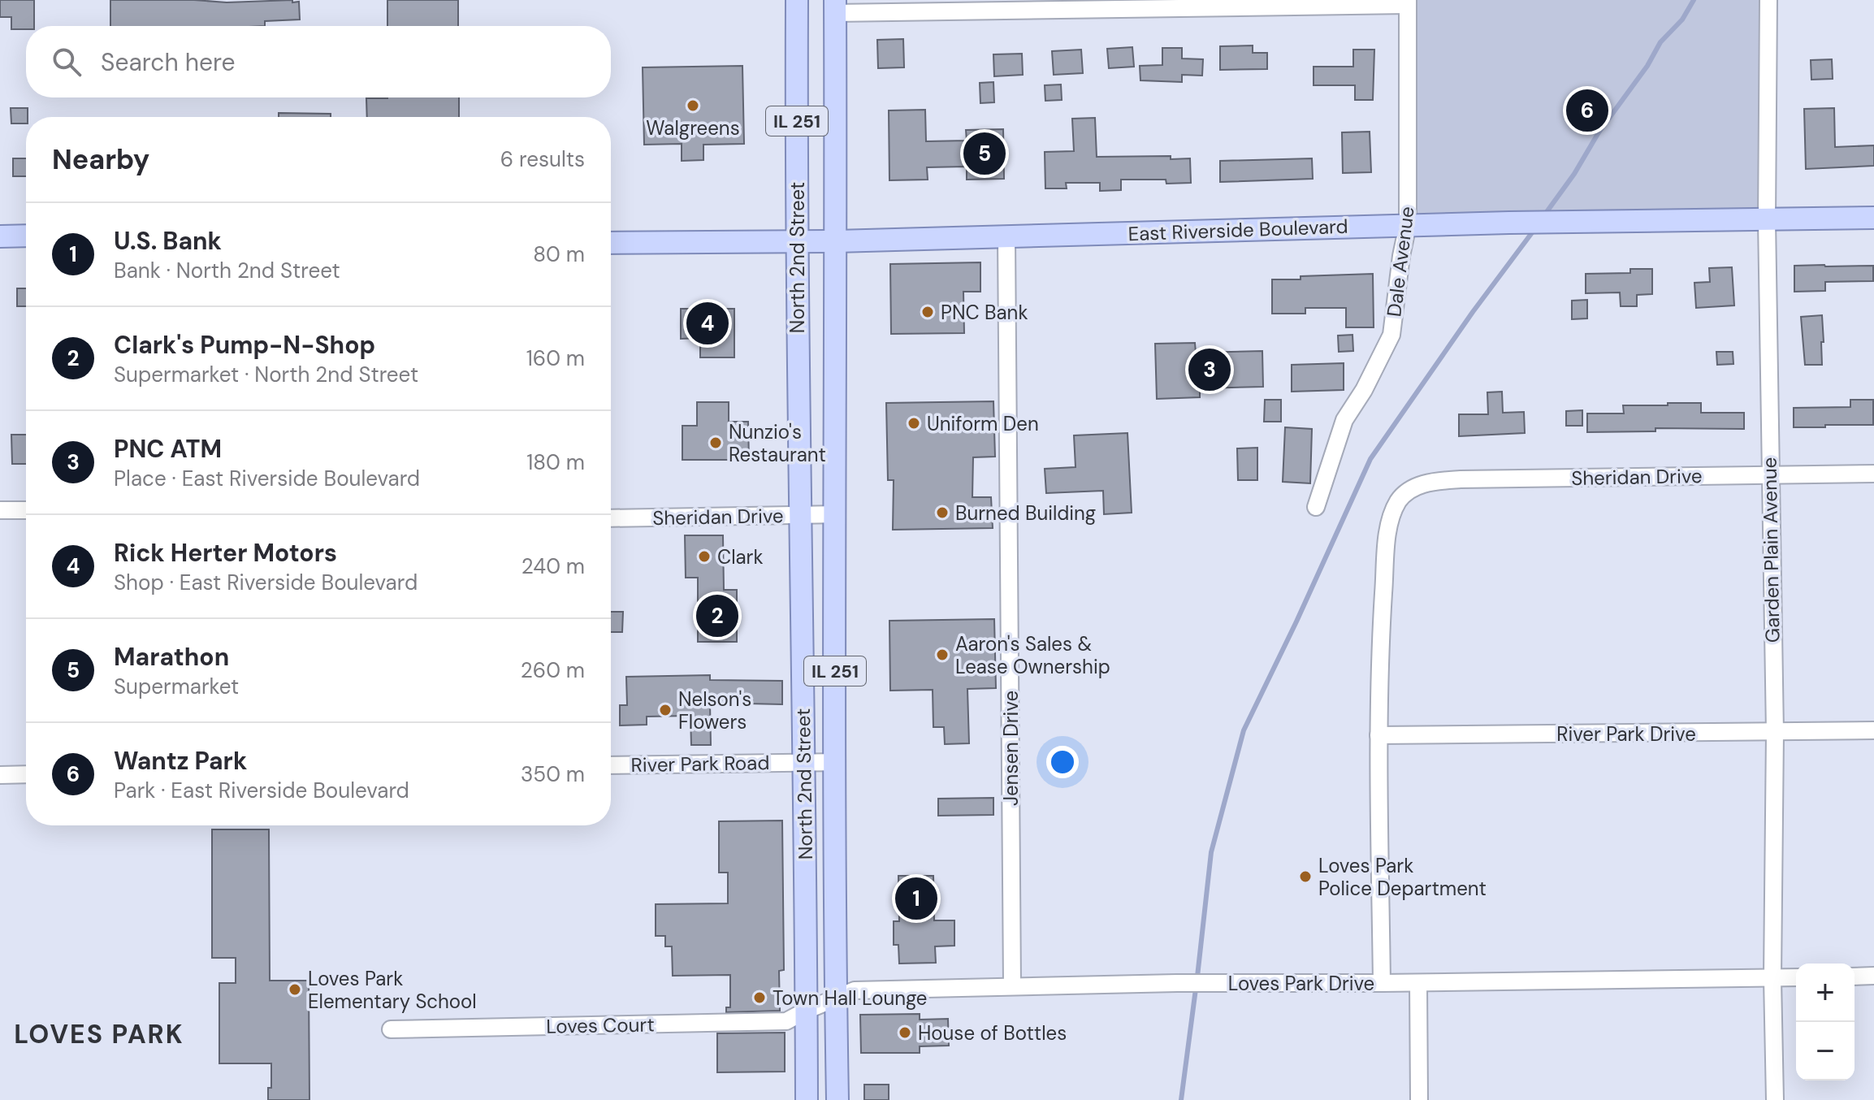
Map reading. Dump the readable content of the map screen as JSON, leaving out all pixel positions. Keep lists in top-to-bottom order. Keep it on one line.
{"streets":{"main road":["IL 251","East Riverside Boulevard","North 2nd Street"],"street":["Dale Avenue","Sheridan Drive","Garden Plain Avenue","River Park Drive","Jensen Drive","River Park Road","Loves Park Drive","Loves Court"]},"crossings":[["East Riverside Boulevard","North 2nd Street"],["East Riverside Boulevard","Dale Avenue"],["East Riverside Boulevard","Garden Plain Avenue"],["East Riverside Boulevard","Jensen Drive"],["North 2nd Street","Sheridan Drive"],["North 2nd Street","River Park Road"],["North 2nd Street","Loves Park Drive"],["North 2nd Street","Loves Court"],["Sheridan Drive","Garden Plain Avenue"],["Sheridan Drive","River Park Drive"],["Garden Plain Avenue","River Park Drive"],["Garden Plain Avenue","Loves Park Drive"],["Jensen Drive","Loves Park Drive"],["Loves Park Drive","Loves Court"]],"districts":["LOVES PARK"],"places":["Walgreens","PNC Bank","Uniform Den","Nunzio's Restaurant","Burned Building","Clark","Aaron's Sales & Lease Ownership","Nelson's Flowers","Loves Park Police Department","Loves Park Elementary School","Town Hall Lounge","House of Bottles"],"page":{"search":"Search here","pins":["6","5","4","3","2","1"],"heading":["Nearby","6 results"],"list":[{"mark":"1","name":"U.S. Bank","note":"Bank · North 2nd Street","value":"80 m"},{"mark":"2","name":"Clark's Pump-N-Shop","note":"Supermarket · North 2nd Street","value":"160 m"},{"mark":"3","name":"PNC ATM","note":"Place · East Riverside Boulevard","value":"180 m"},{"mark":"4","name":"Rick Herter Motors","note":"Shop · East Riverside Boulevard","value":"240 m"},{"mark":"5","name":"Marathon","note":"Supermarket","value":"260 m"},{"mark":"6","name":"Wantz Park","note":"Park · East Riverside Boulevard","value":"350 m"}],"map_buttons":["+","−"]}}
